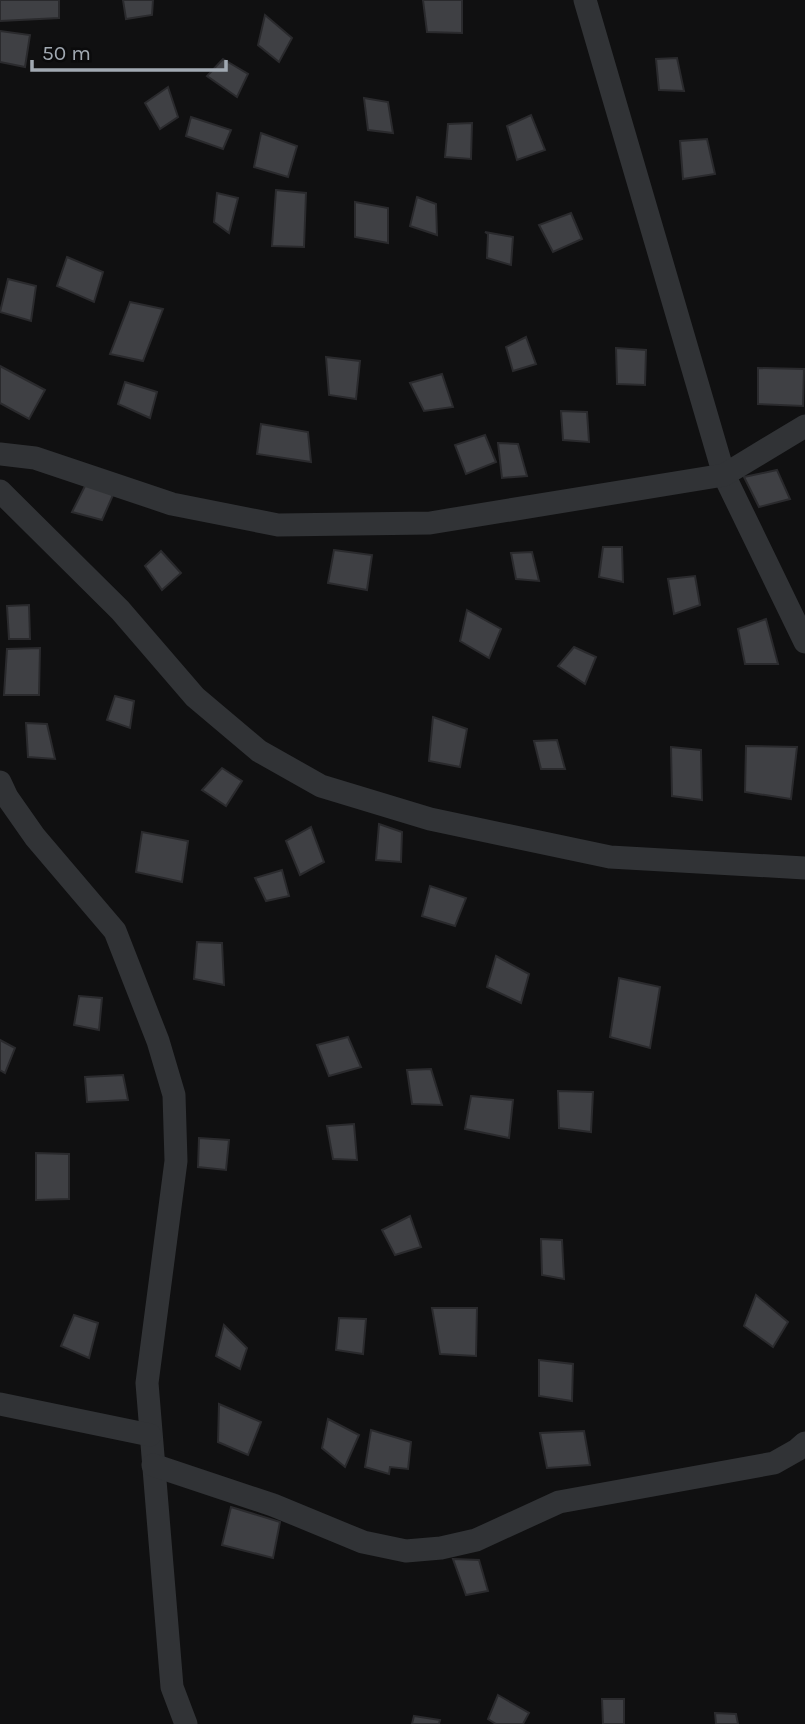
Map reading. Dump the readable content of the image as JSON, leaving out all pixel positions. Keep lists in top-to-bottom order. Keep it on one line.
{"scale_bar":"50 m"}
